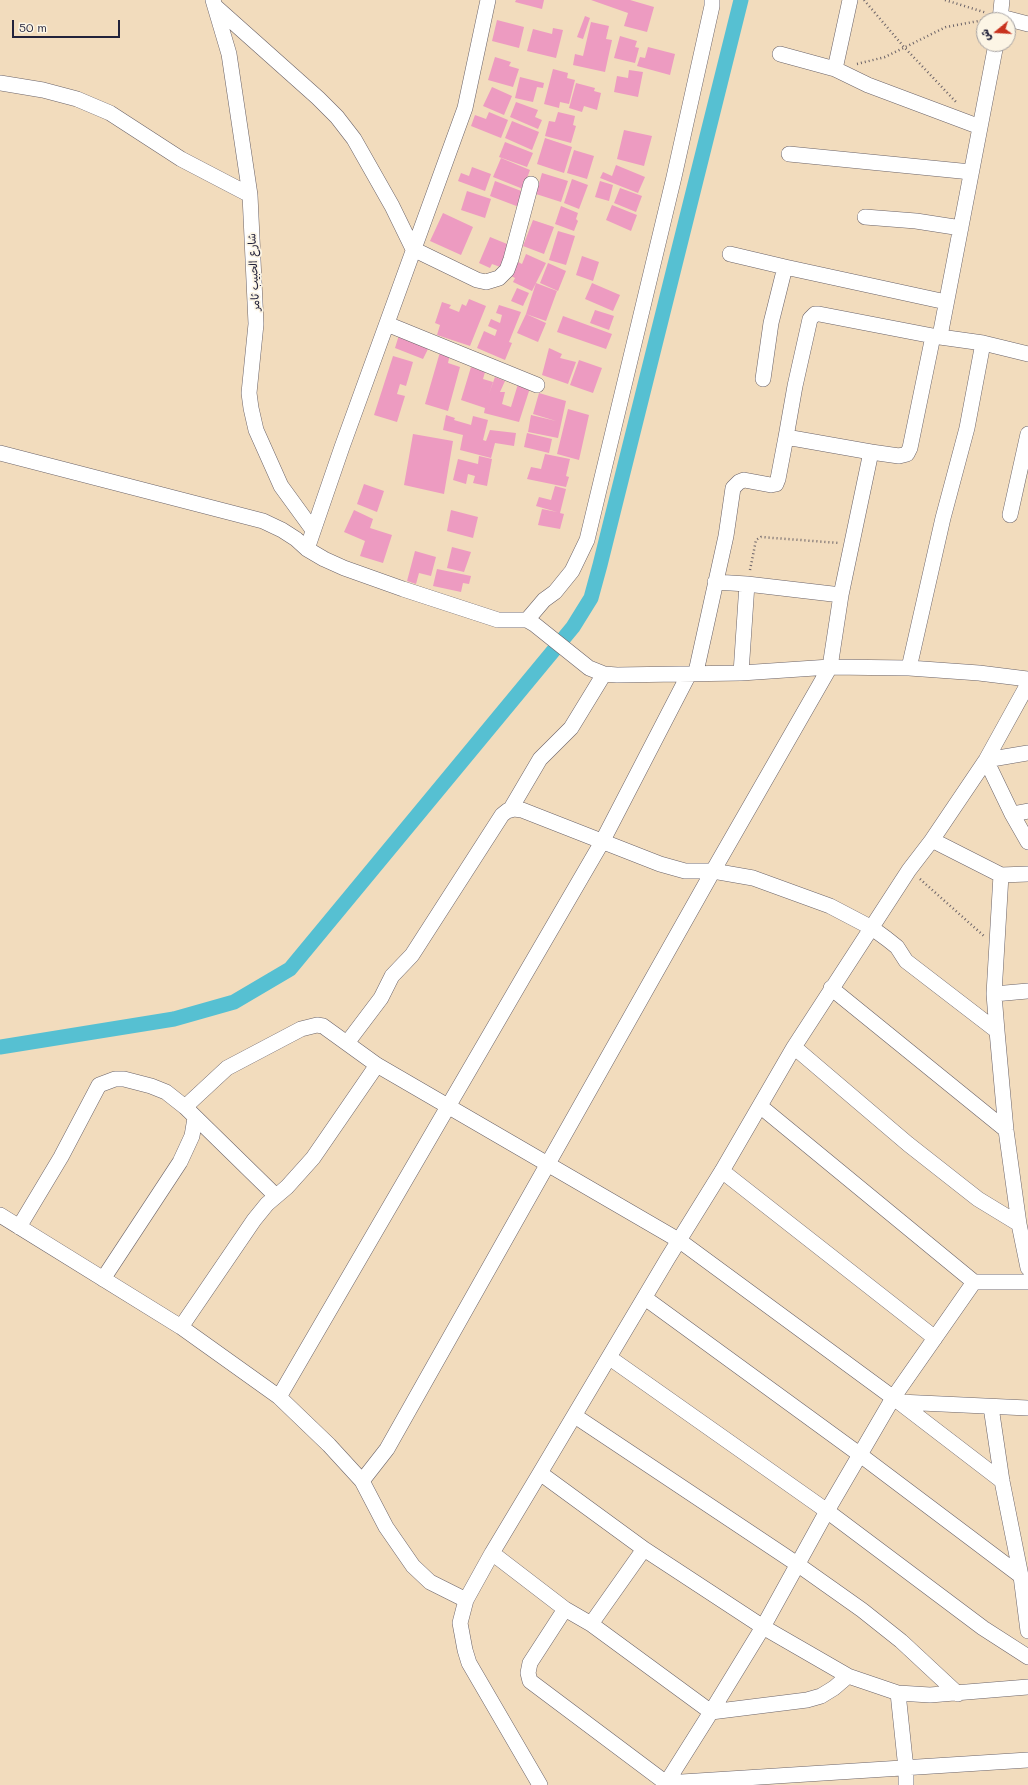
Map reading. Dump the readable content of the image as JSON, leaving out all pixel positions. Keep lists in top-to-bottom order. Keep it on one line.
{"streets":{"street":["شارع الحبيب ثامر"]},"scale_bar":"50 m","north":"left"}
